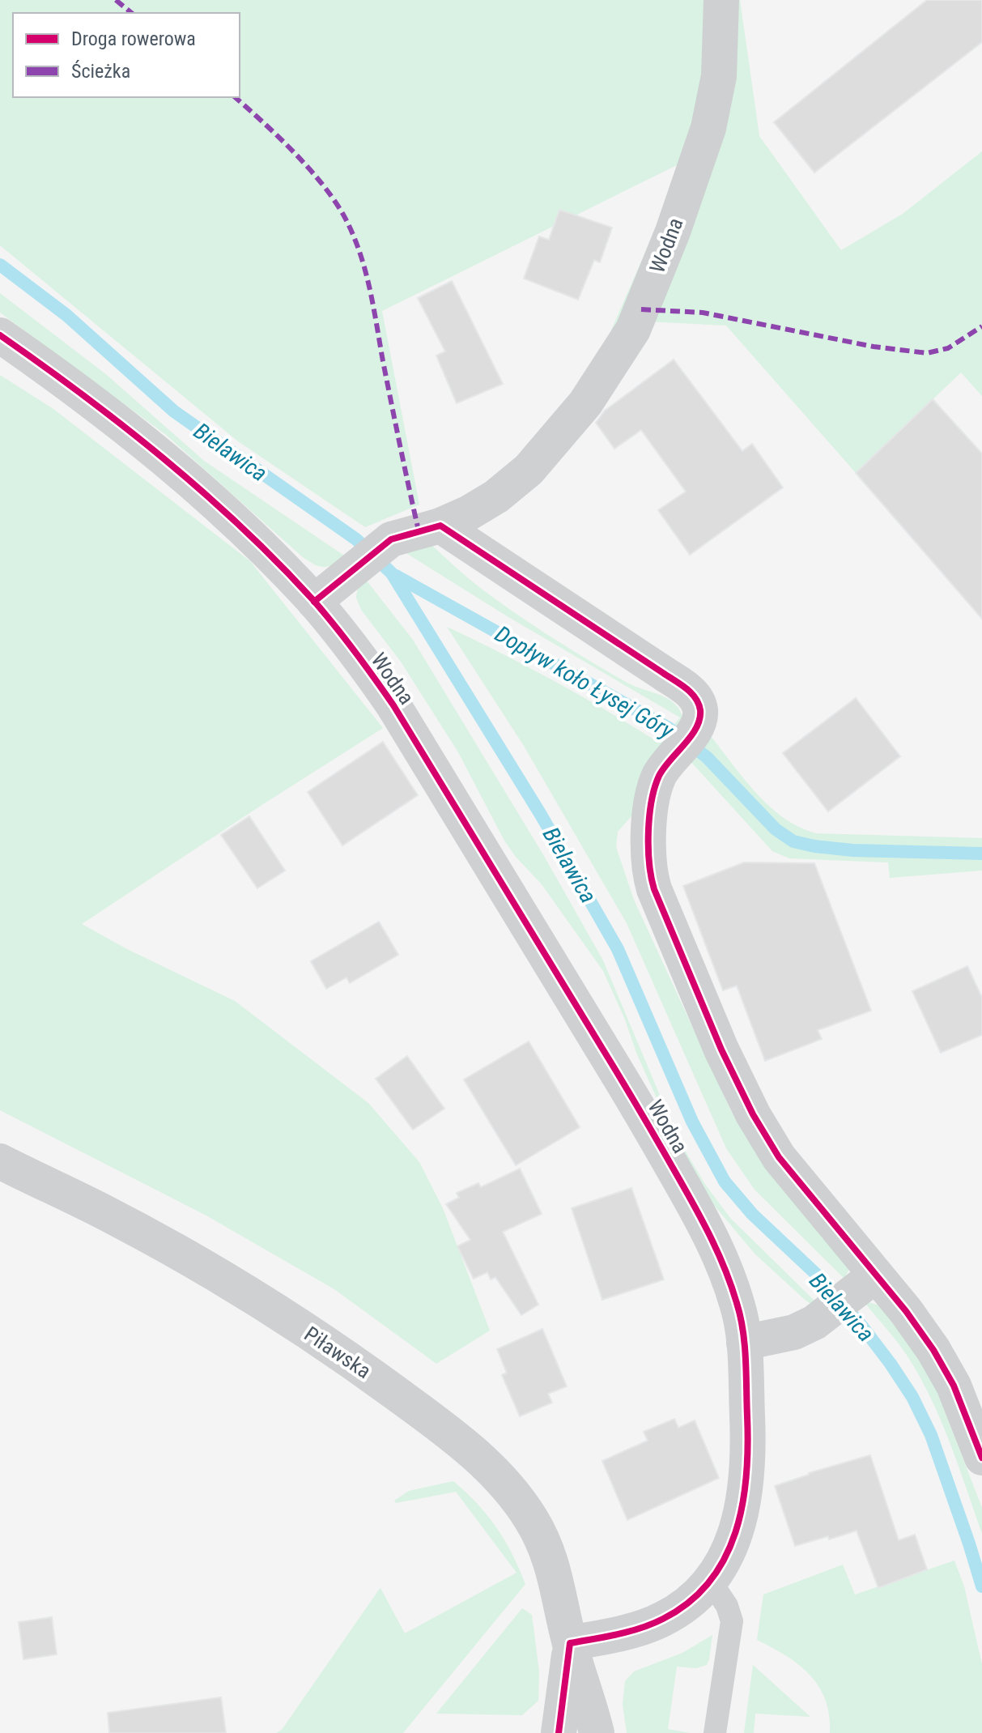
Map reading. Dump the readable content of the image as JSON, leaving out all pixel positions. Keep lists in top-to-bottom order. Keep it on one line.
{"streets":{"street":["Wodna","Piławska"]},"crossings":[["Wodna","Piławska"]],"water":["Bielawica","Dopływ koło Łysej Góry"],"legend":["Droga rowerowa","Ścieżka"]}
